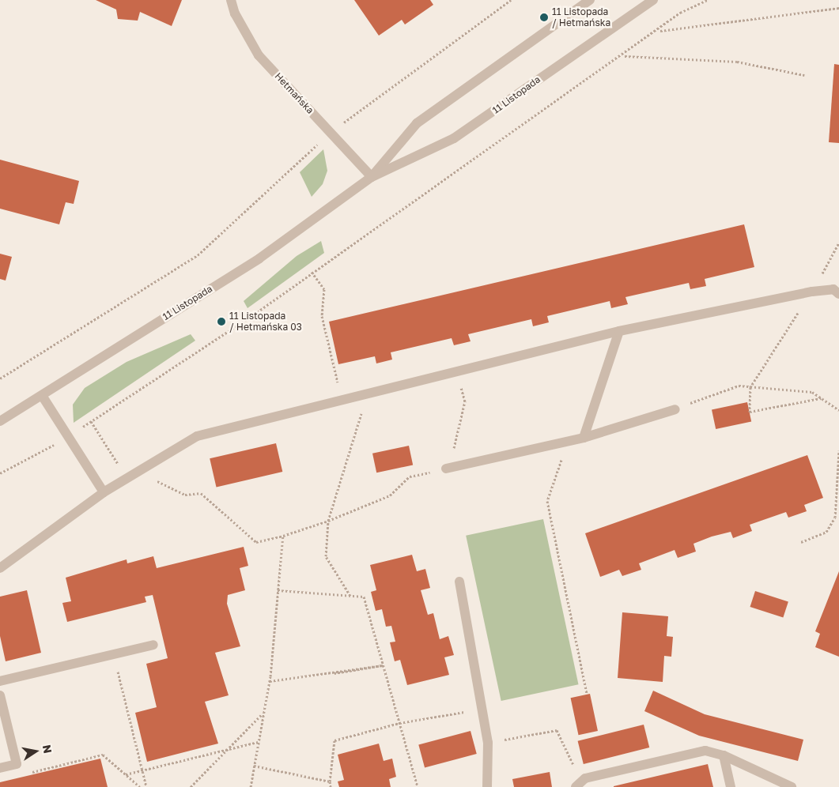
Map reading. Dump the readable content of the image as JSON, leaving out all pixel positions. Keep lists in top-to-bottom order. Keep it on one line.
{"streets":{"street":["Hetmańska","11 Listopada"]},"crossings":[["Hetmańska","11 Listopada"]],"places":["11 Listopada / Hetmańska","11 Listopada / Hetmańska 03"],"north":"right"}
